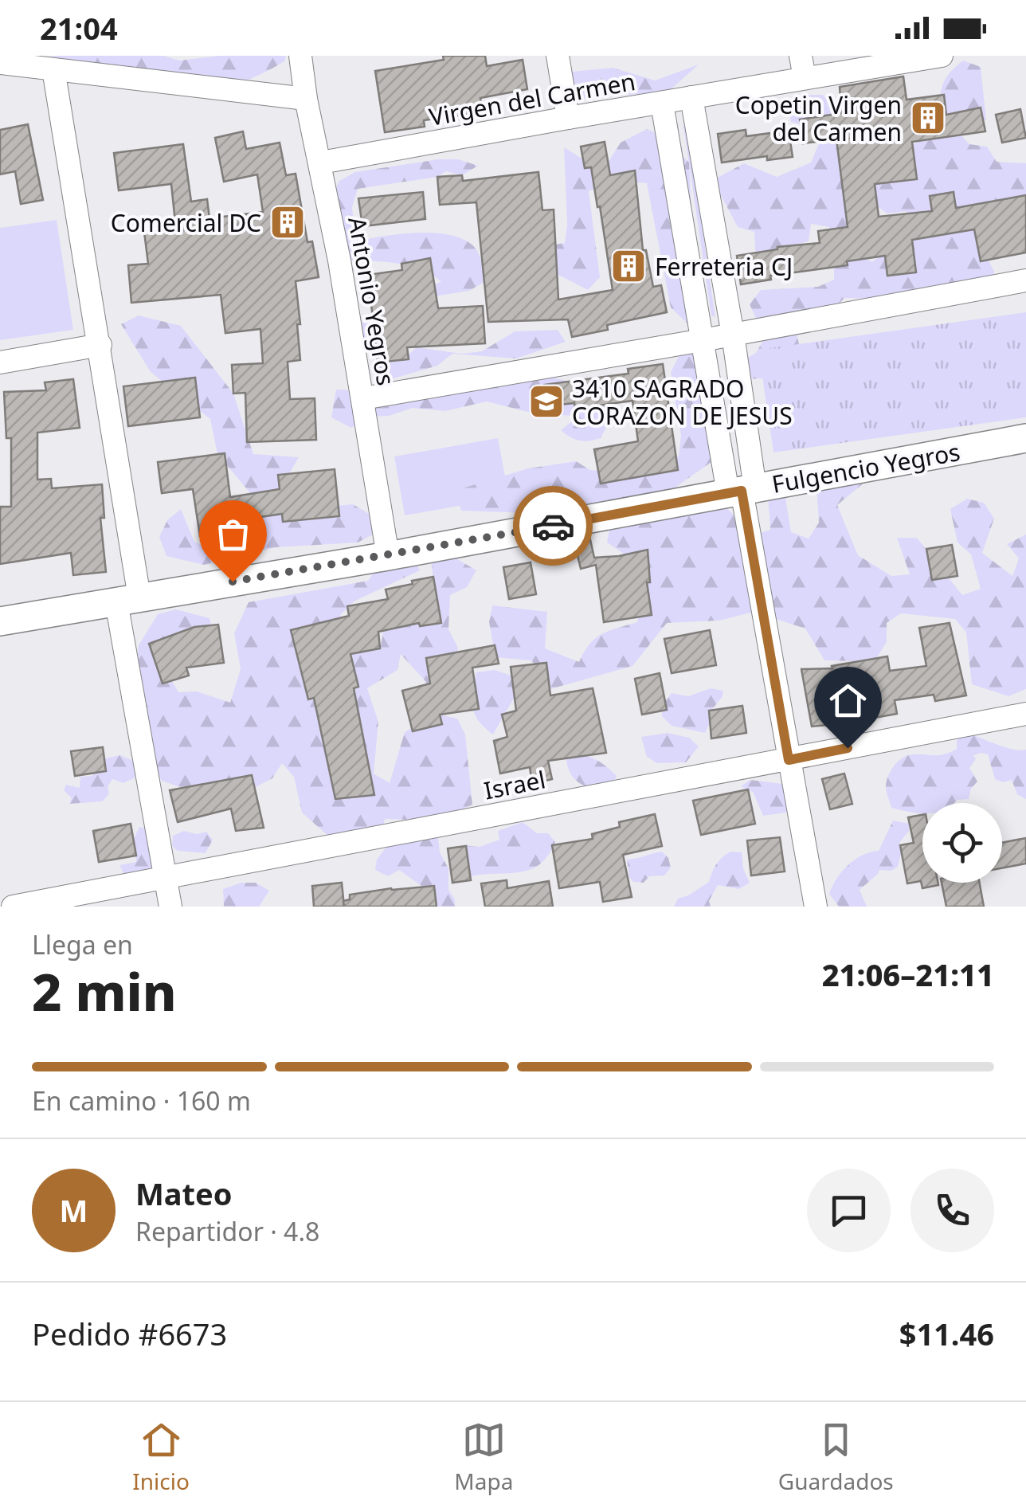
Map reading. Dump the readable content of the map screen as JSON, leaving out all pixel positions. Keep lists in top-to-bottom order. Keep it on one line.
{"streets":{"street":["Virgen del Carmen","Antonio Yegros","Fulgencio Yegros","Israel"]},"crossings":[["Virgen del Carmen","Antonio Yegros"],["Antonio Yegros","Fulgencio Yegros"]],"places":{"building":["Copetin Virgen del Carmen","Comercial DC","Ferreteria CJ"],"school or university":["3410 SAGRADO CORAZON DE JESUS"]},"page":{"status":"21:04","heading":["2 min","Llega en","21:06–21:11"],"panel":["Mateo","Repartidor · 4.8","Pedido #6673","$11.46"],"bar":"En camino · 160 m","round":"M","tabs":["Inicio","Mapa","Guardados"]}}
